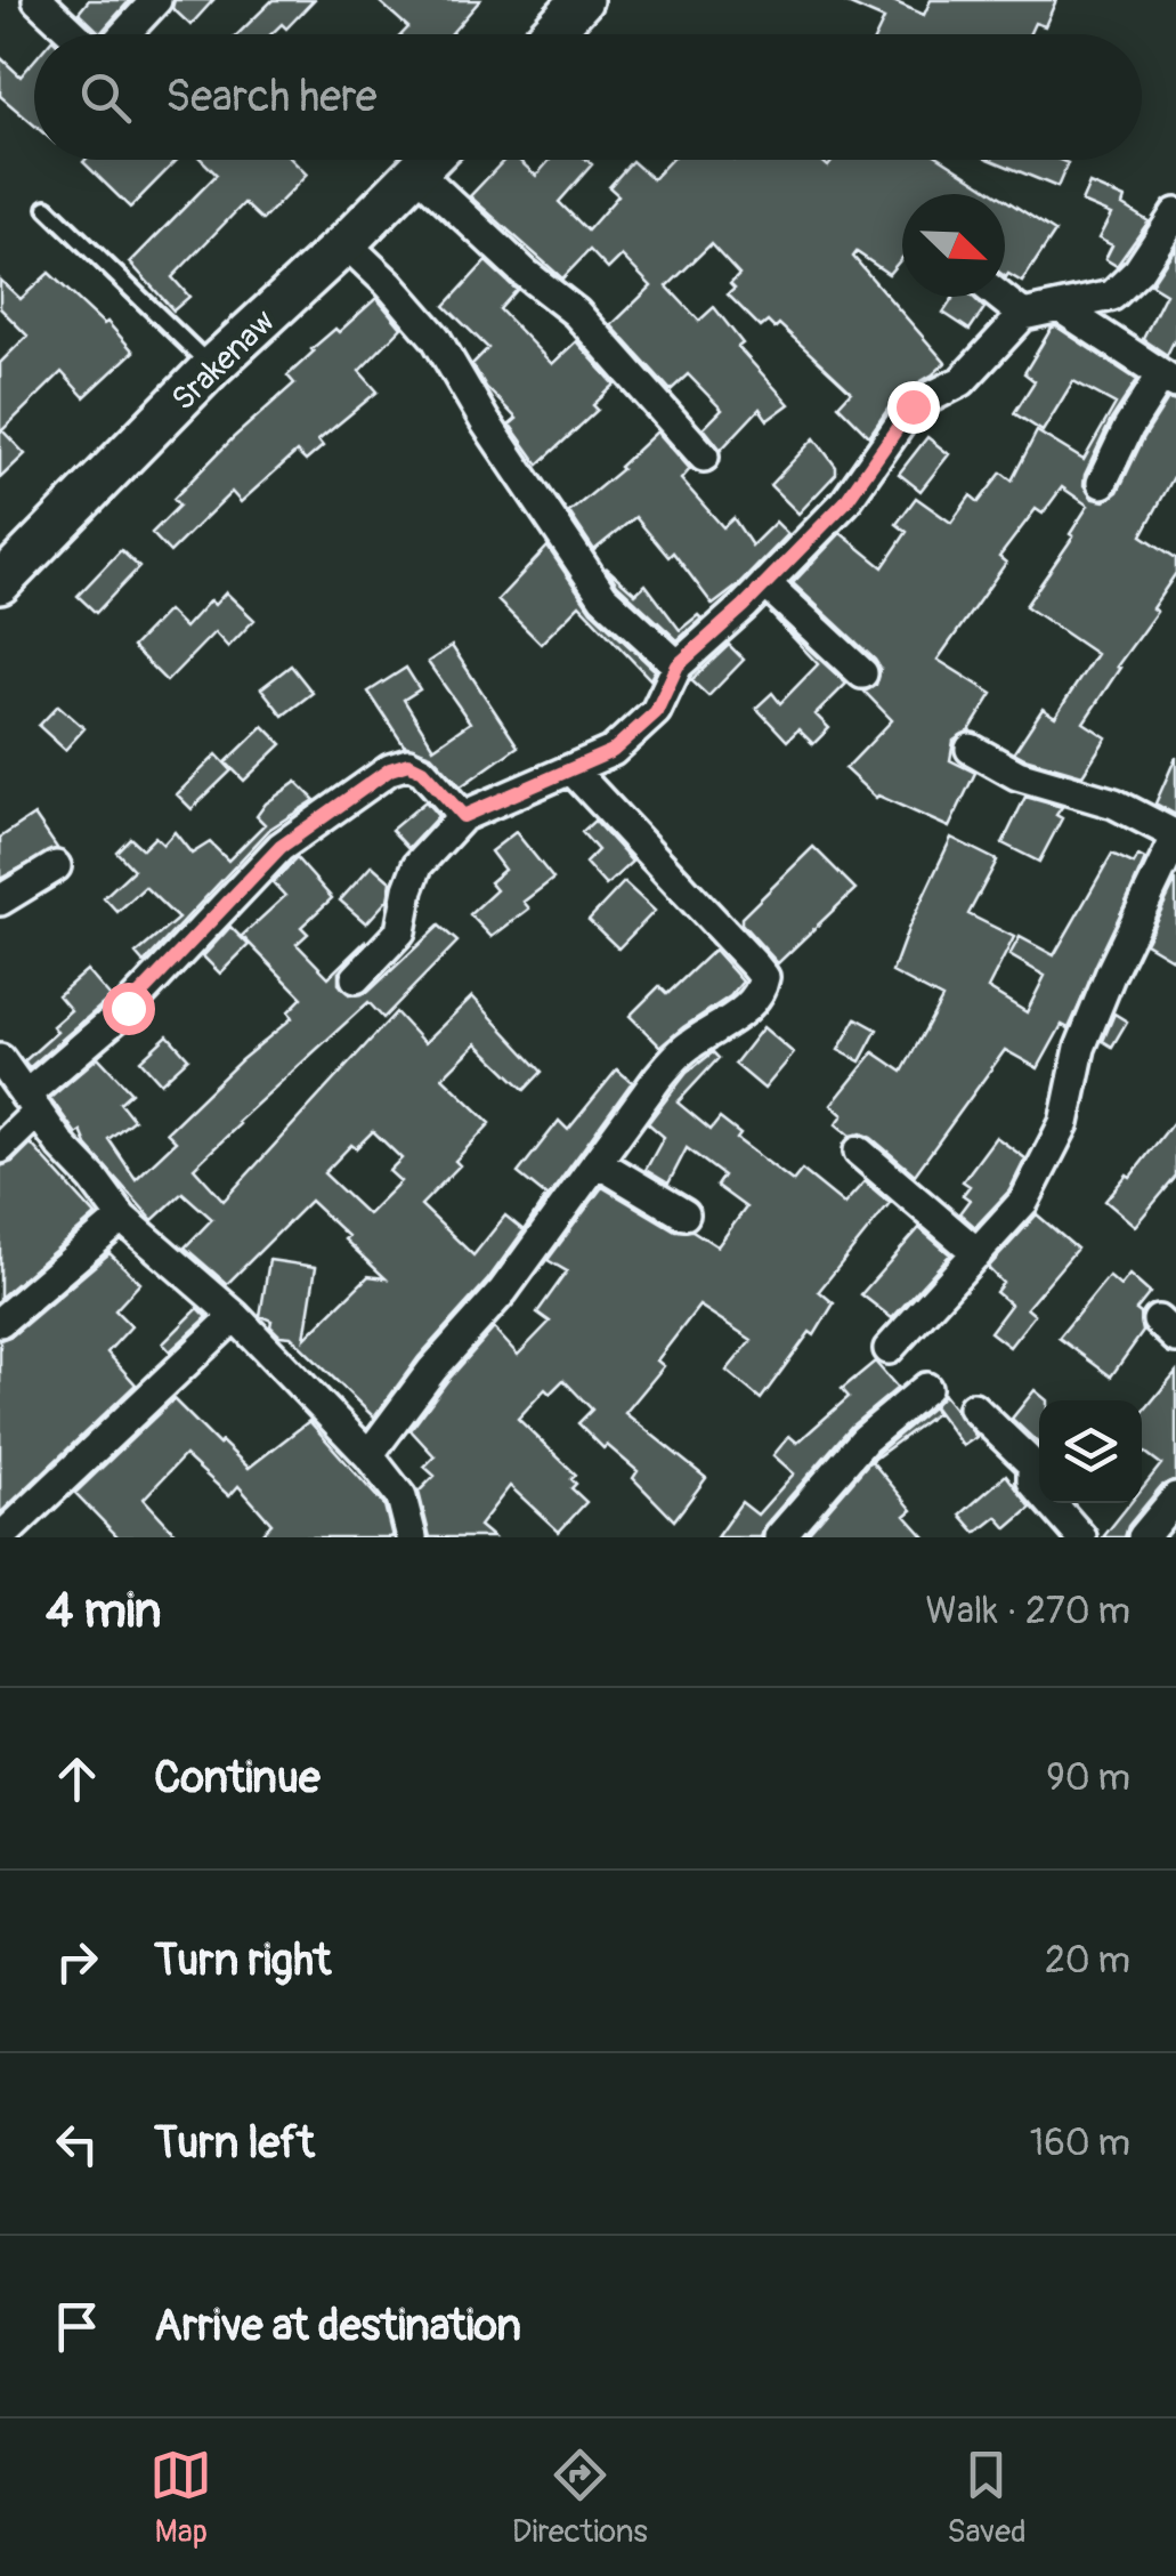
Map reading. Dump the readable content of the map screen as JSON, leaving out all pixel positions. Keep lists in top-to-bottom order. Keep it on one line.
{"streets":{"main road":["Srakenaw"]},"north":"bottom right","page":{"search":"Search here","heading":["4 min","Walk · 270 m"],"list":[["Continue","90 m"],["Turn right","20 m"],["Turn left","160 m"],"Arrive at destination"],"nav":["Map","Directions","Saved"]}}
